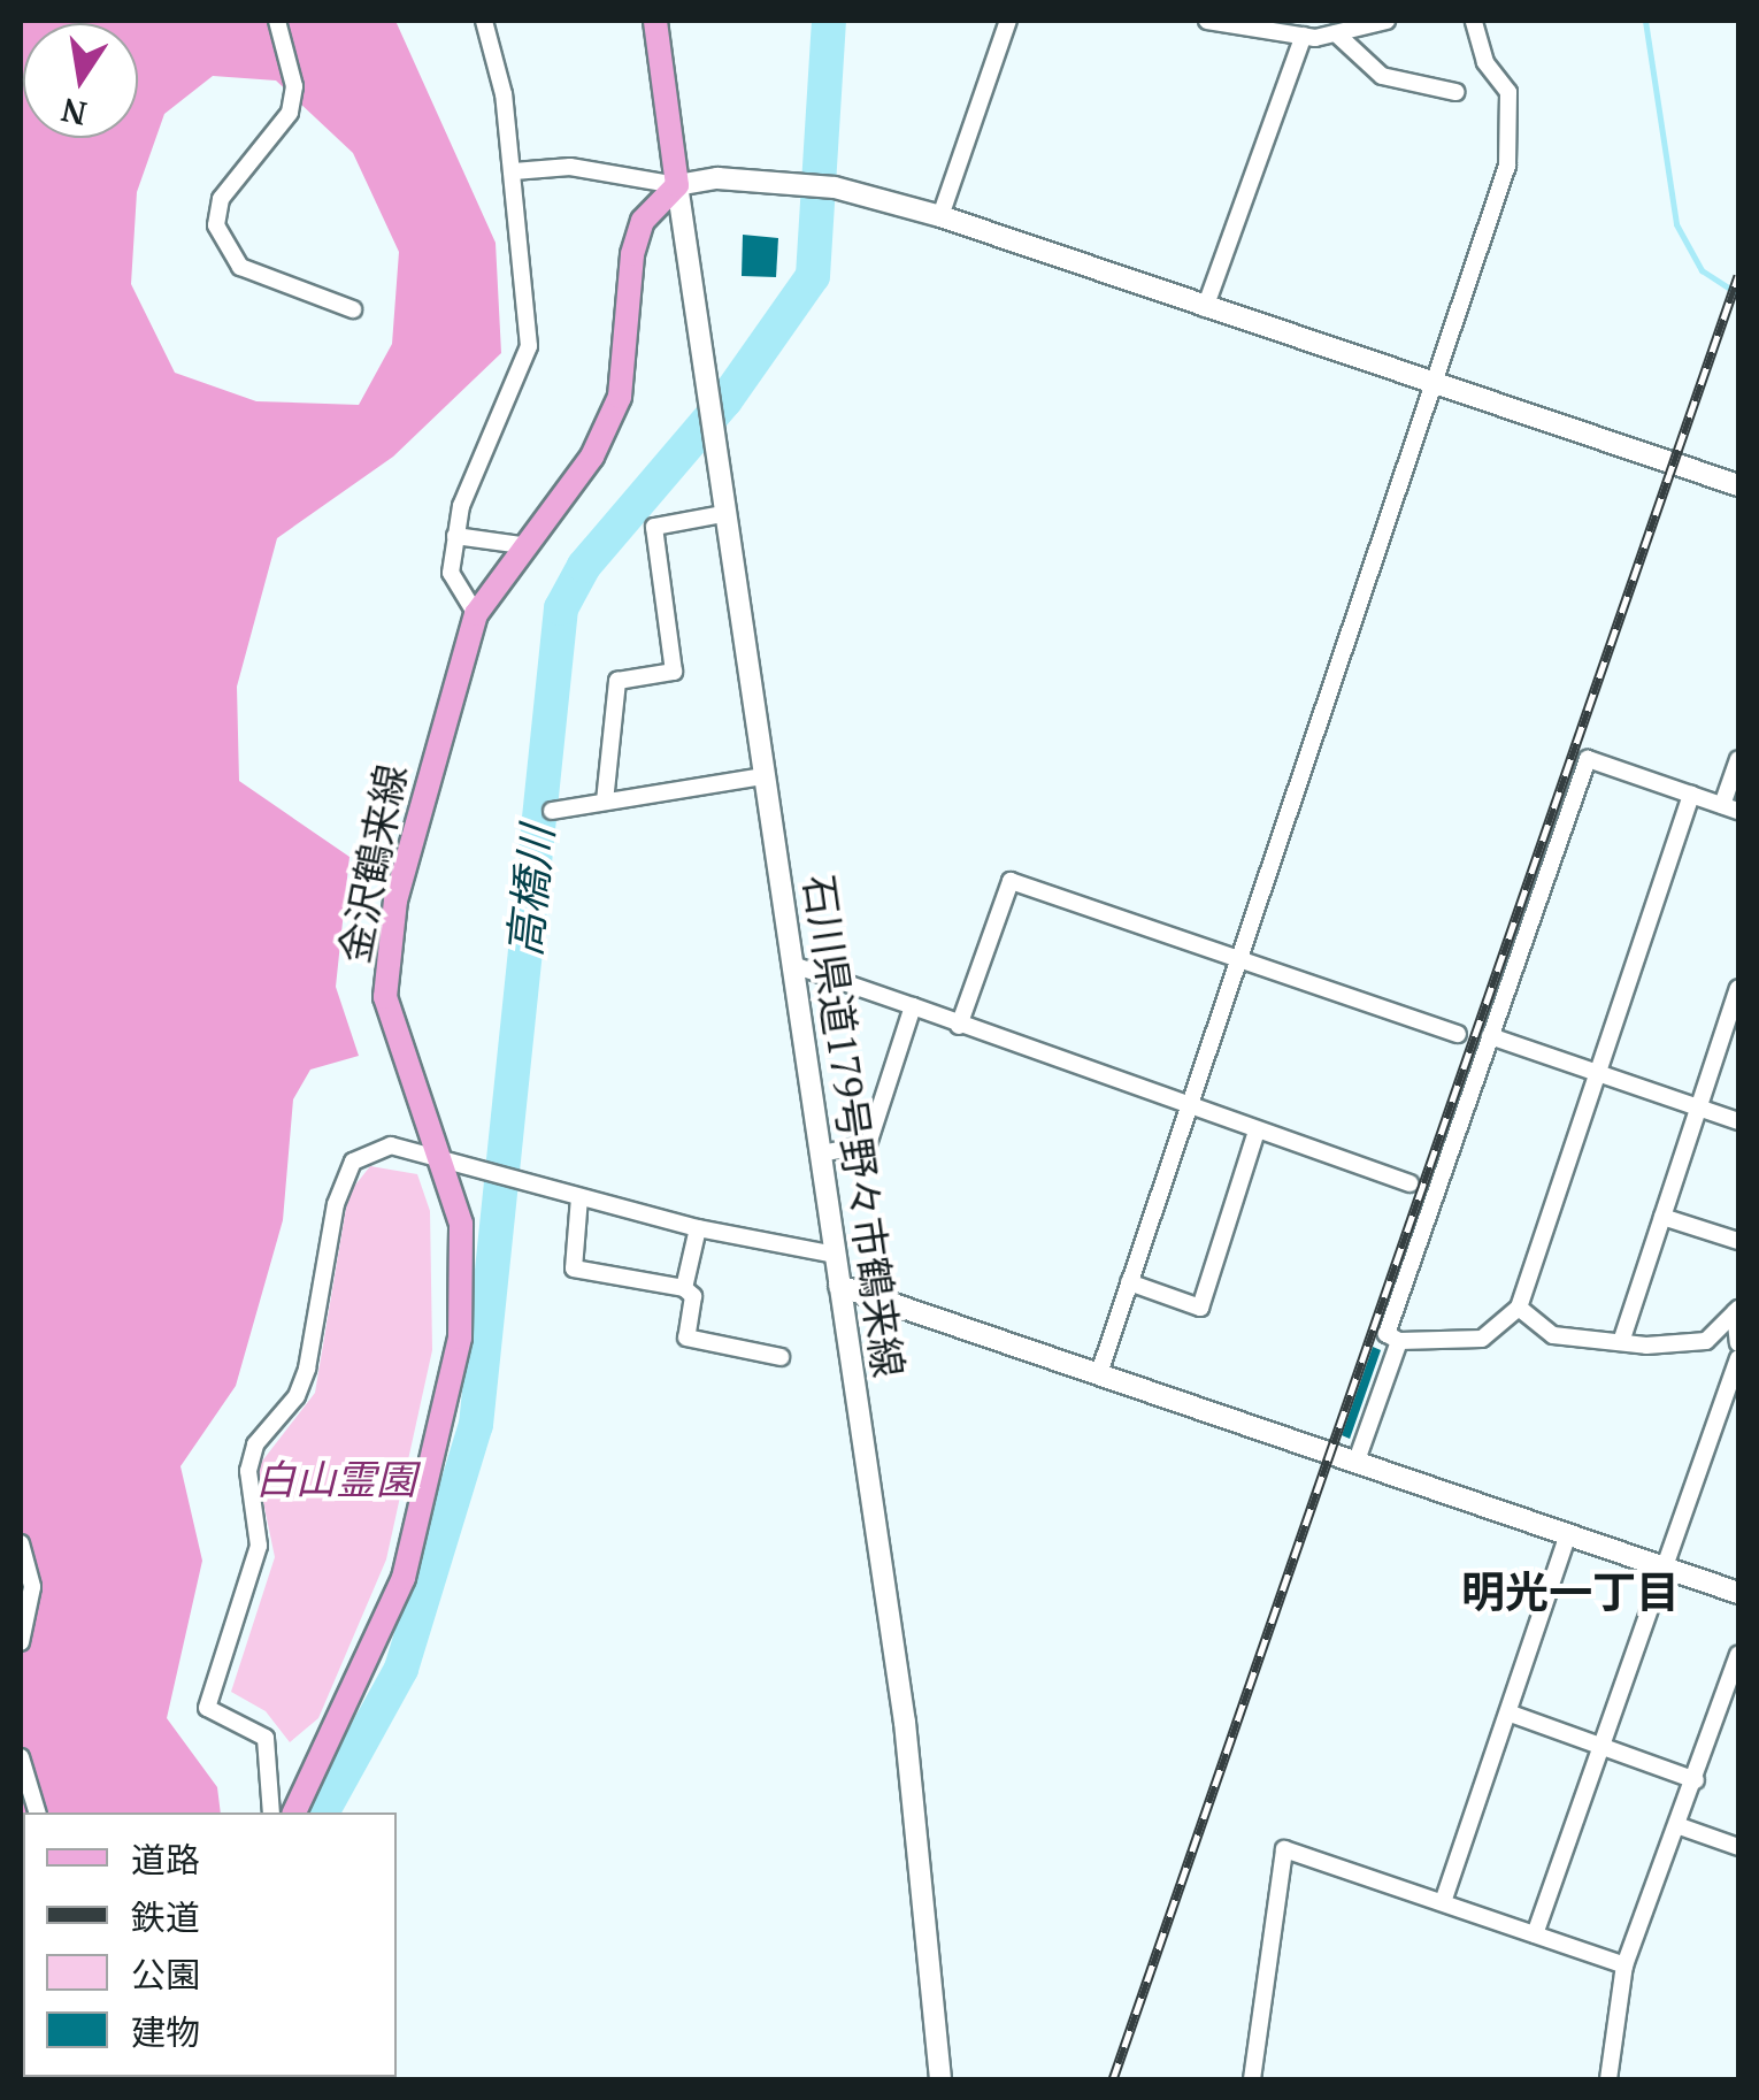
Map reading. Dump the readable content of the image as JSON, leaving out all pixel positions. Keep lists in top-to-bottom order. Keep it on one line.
{"streets":{"main road":["金沢鶴来線"],"street":["石川県道179号野々市鶴来線"]},"crossings":[["金沢鶴来線","石川県道179号野々市鶴来線"]],"districts":["明光一丁目"],"water":["高橋川"],"parks":["白山霊園"],"legend":["道路","鉄道","公園","建物"],"north":"bottom"}
